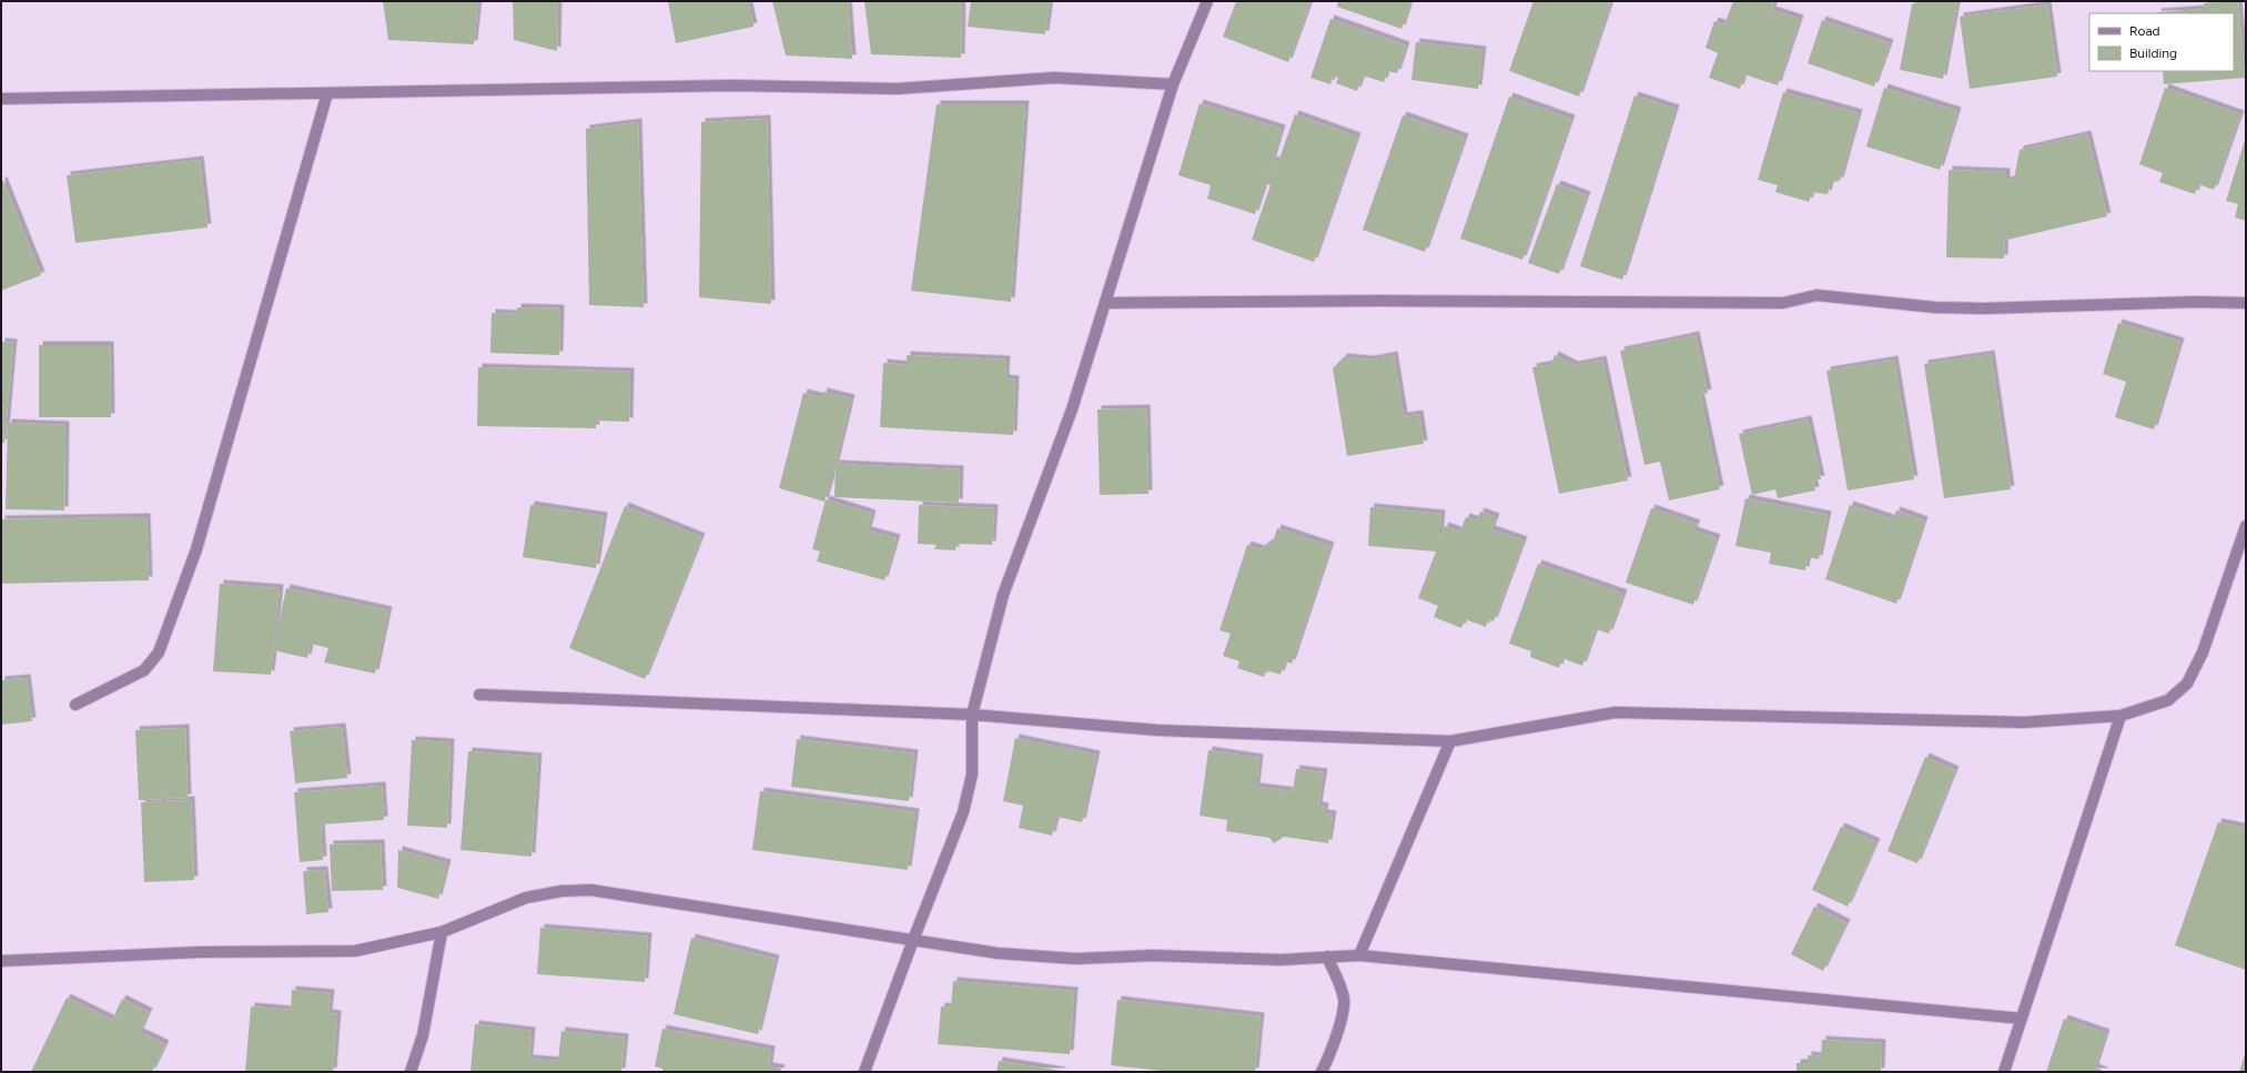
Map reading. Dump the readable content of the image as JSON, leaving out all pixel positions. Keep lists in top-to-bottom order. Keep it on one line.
{"legend":["Road","Building"]}
